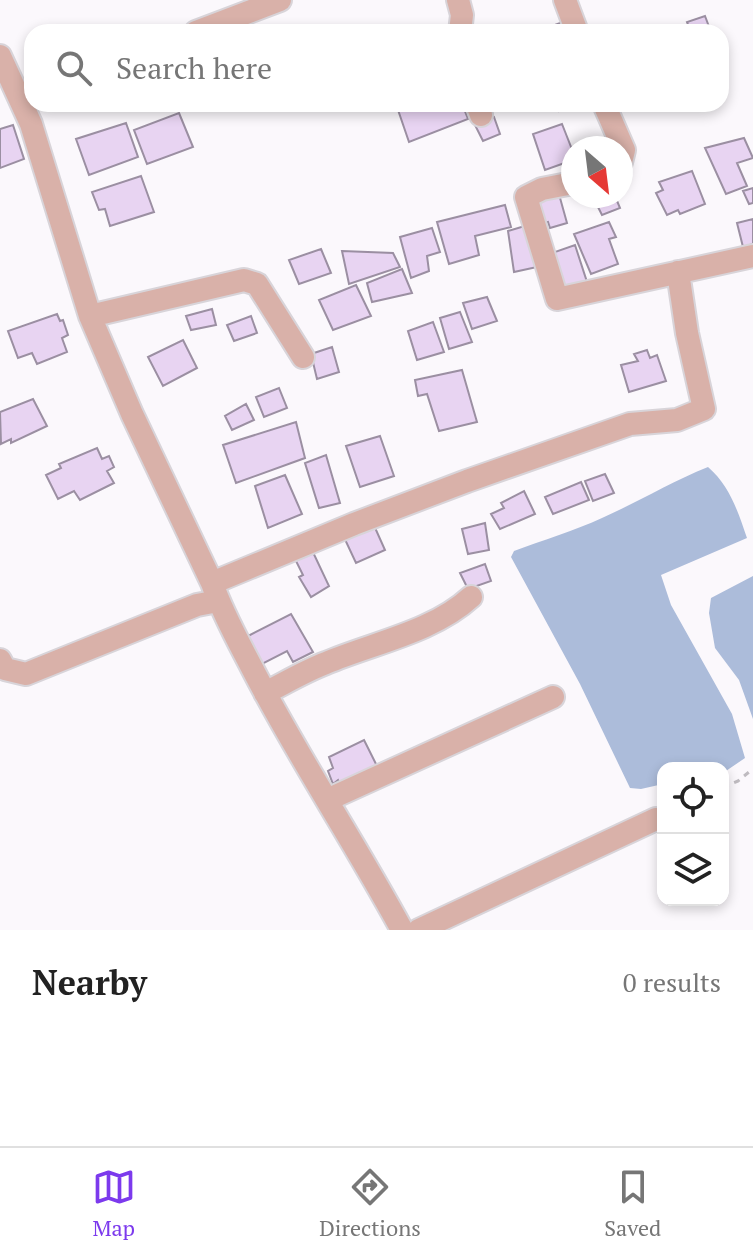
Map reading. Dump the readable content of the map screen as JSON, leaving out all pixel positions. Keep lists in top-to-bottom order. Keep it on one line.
{"north":"bottom right","page":{"search":"Search here","heading":["Nearby","0 results"],"nav":["Map","Directions","Saved"]}}
